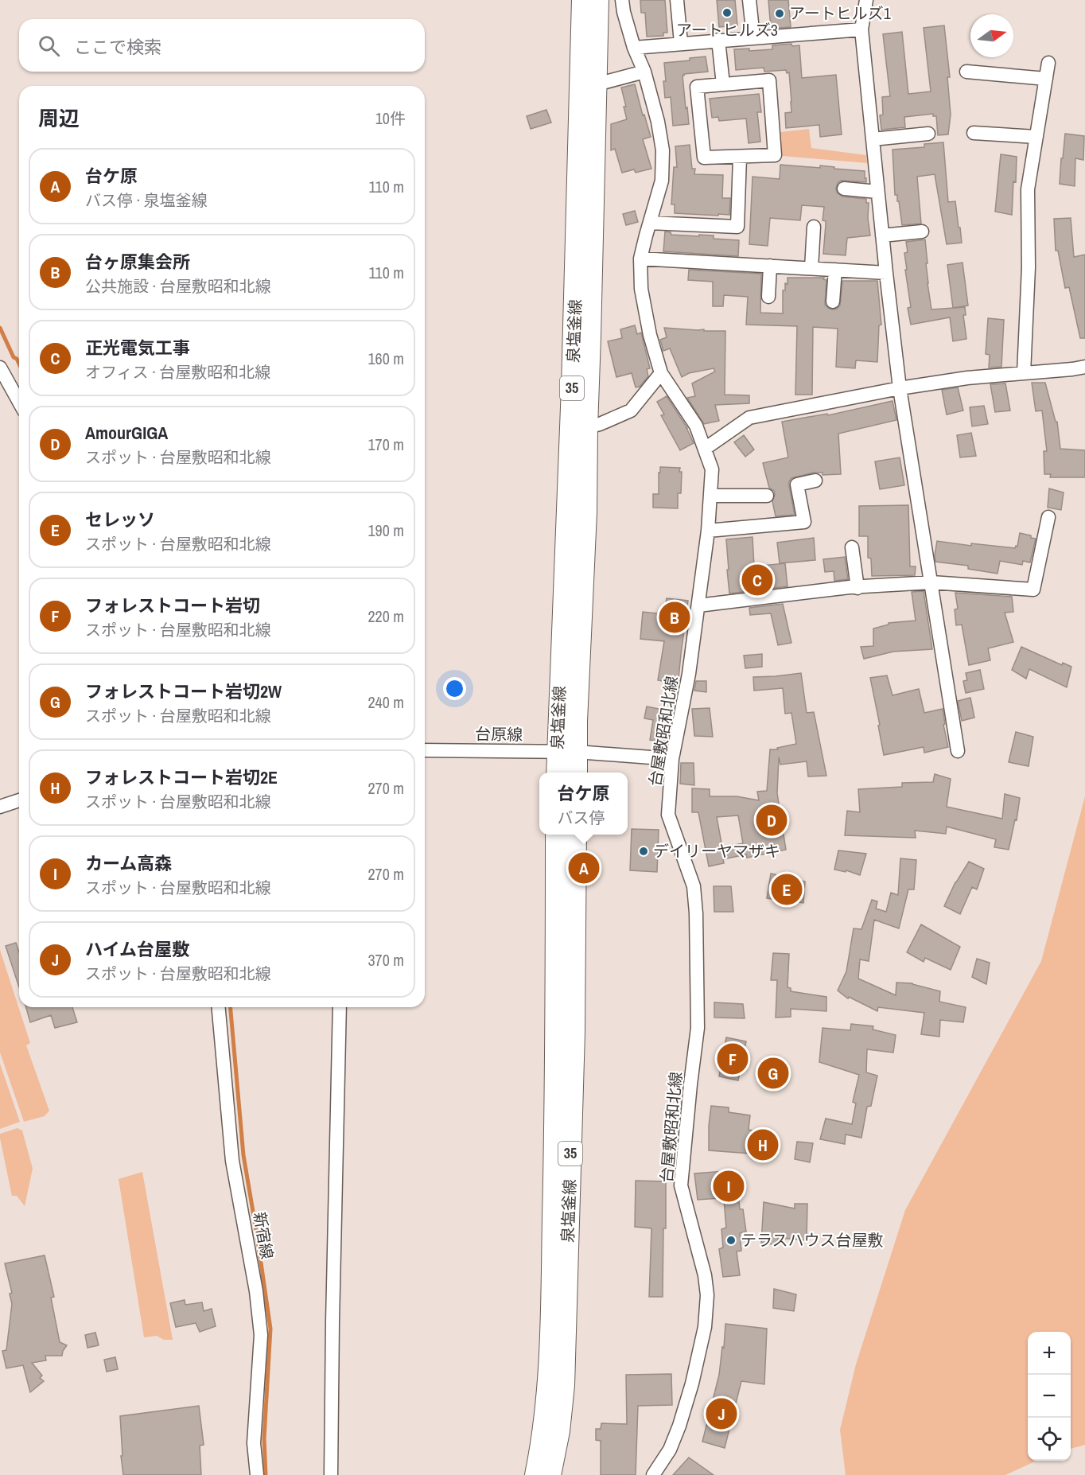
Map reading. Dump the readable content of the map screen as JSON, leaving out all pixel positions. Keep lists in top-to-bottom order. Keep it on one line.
{"streets":{"main road":["泉塩釜線","35"],"street":["台屋敷昭和北線","台原線","新宿線"]},"crossings":[["泉塩釜線","台原線"],["台屋敷昭和北線","台原線"]],"places":["アートヒルズ3","アートヒルズ1","デイリーヤマザキ","テラスハウス台屋敷"],"north":"right","page":{"search":"ここで検索","heading":["周辺","10件"],"list":[{"mark":"A","name":"台ケ原","note":"バス停 · 泉塩釜線","value":"110 m"},{"mark":"B","name":"台ヶ原集会所","note":"公共施設 · 台屋敷昭和北線","value":"110 m"},{"mark":"C","name":"正光電気工事","note":"オフィス · 台屋敷昭和北線","value":"160 m"},{"mark":"D","name":"AmourGIGA","note":"スポット · 台屋敷昭和北線","value":"170 m"},{"mark":"E","name":"セレッソ","note":"スポット · 台屋敷昭和北線","value":"190 m"},{"mark":"F","name":"フォレストコート岩切","note":"スポット · 台屋敷昭和北線","value":"220 m"},{"mark":"G","name":"フォレストコート岩切2W","note":"スポット · 台屋敷昭和北線","value":"240 m"},{"mark":"H","name":"フォレストコート岩切2E","note":"スポット · 台屋敷昭和北線","value":"270 m"},{"mark":"I","name":"カーム高森","note":"スポット · 台屋敷昭和北線","value":"270 m"},{"mark":"J","name":"ハイム台屋敷","note":"スポット · 台屋敷昭和北線","value":"370 m"}],"pins":["C","B","D","A","E","F","G","H","I","J"],"popup":["台ケ原","バス停"],"map_buttons":["+","−"]}}
